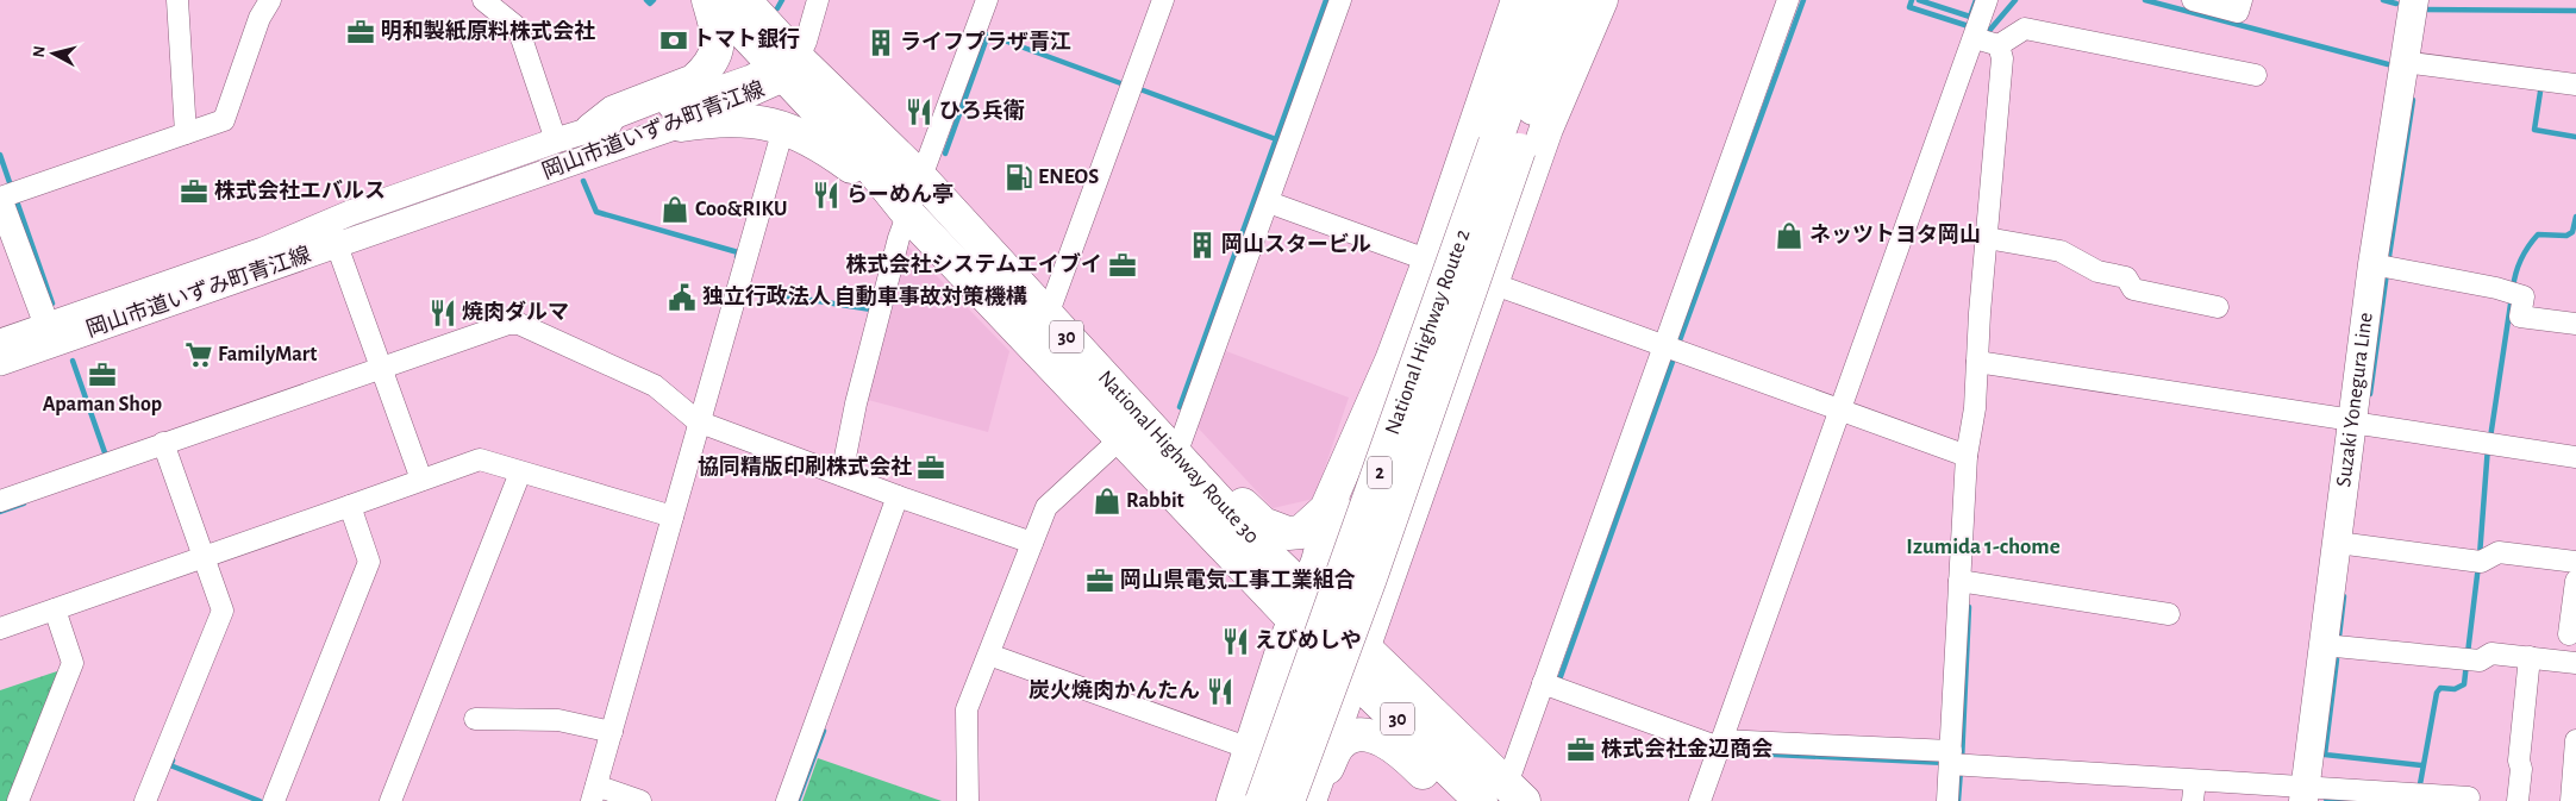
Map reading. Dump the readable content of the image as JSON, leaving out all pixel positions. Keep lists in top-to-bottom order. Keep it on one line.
{"streets":{"highway":["National Highway Route 2","30","National Highway Route 30","2"],"main road":["Suzaki Yonegura Line"],"street":["岡山市道いずみ町青江線"]},"crossings":[["岡山市道いずみ町青江線","National Highway Route 30"]],"districts":["Izumida 1-chome"],"places":{"office":["明和製紙原料株式会社","株式会社エバルス","株式会社システムエイブイ","Apaman Shop","協同精版印刷株式会社","岡山県電気工事工業組合","株式会社金辺商会"],"bank":["トマト銀行"],"building":["ライフプラザ青江","岡山スタービル"],"restaurant":["ひろ兵衛","らーめん亭","焼肉ダルマ","えびめしや","炭火焼肉かんたん"],"fuel station":["ENEOS"],"shop":["Coo&RIKU","ネッツトヨタ岡山","Rabbit"],"public building":["独立行政法人 自動車事故対策機構"],"supermarket":["FamilyMart"]},"north":"left"}
